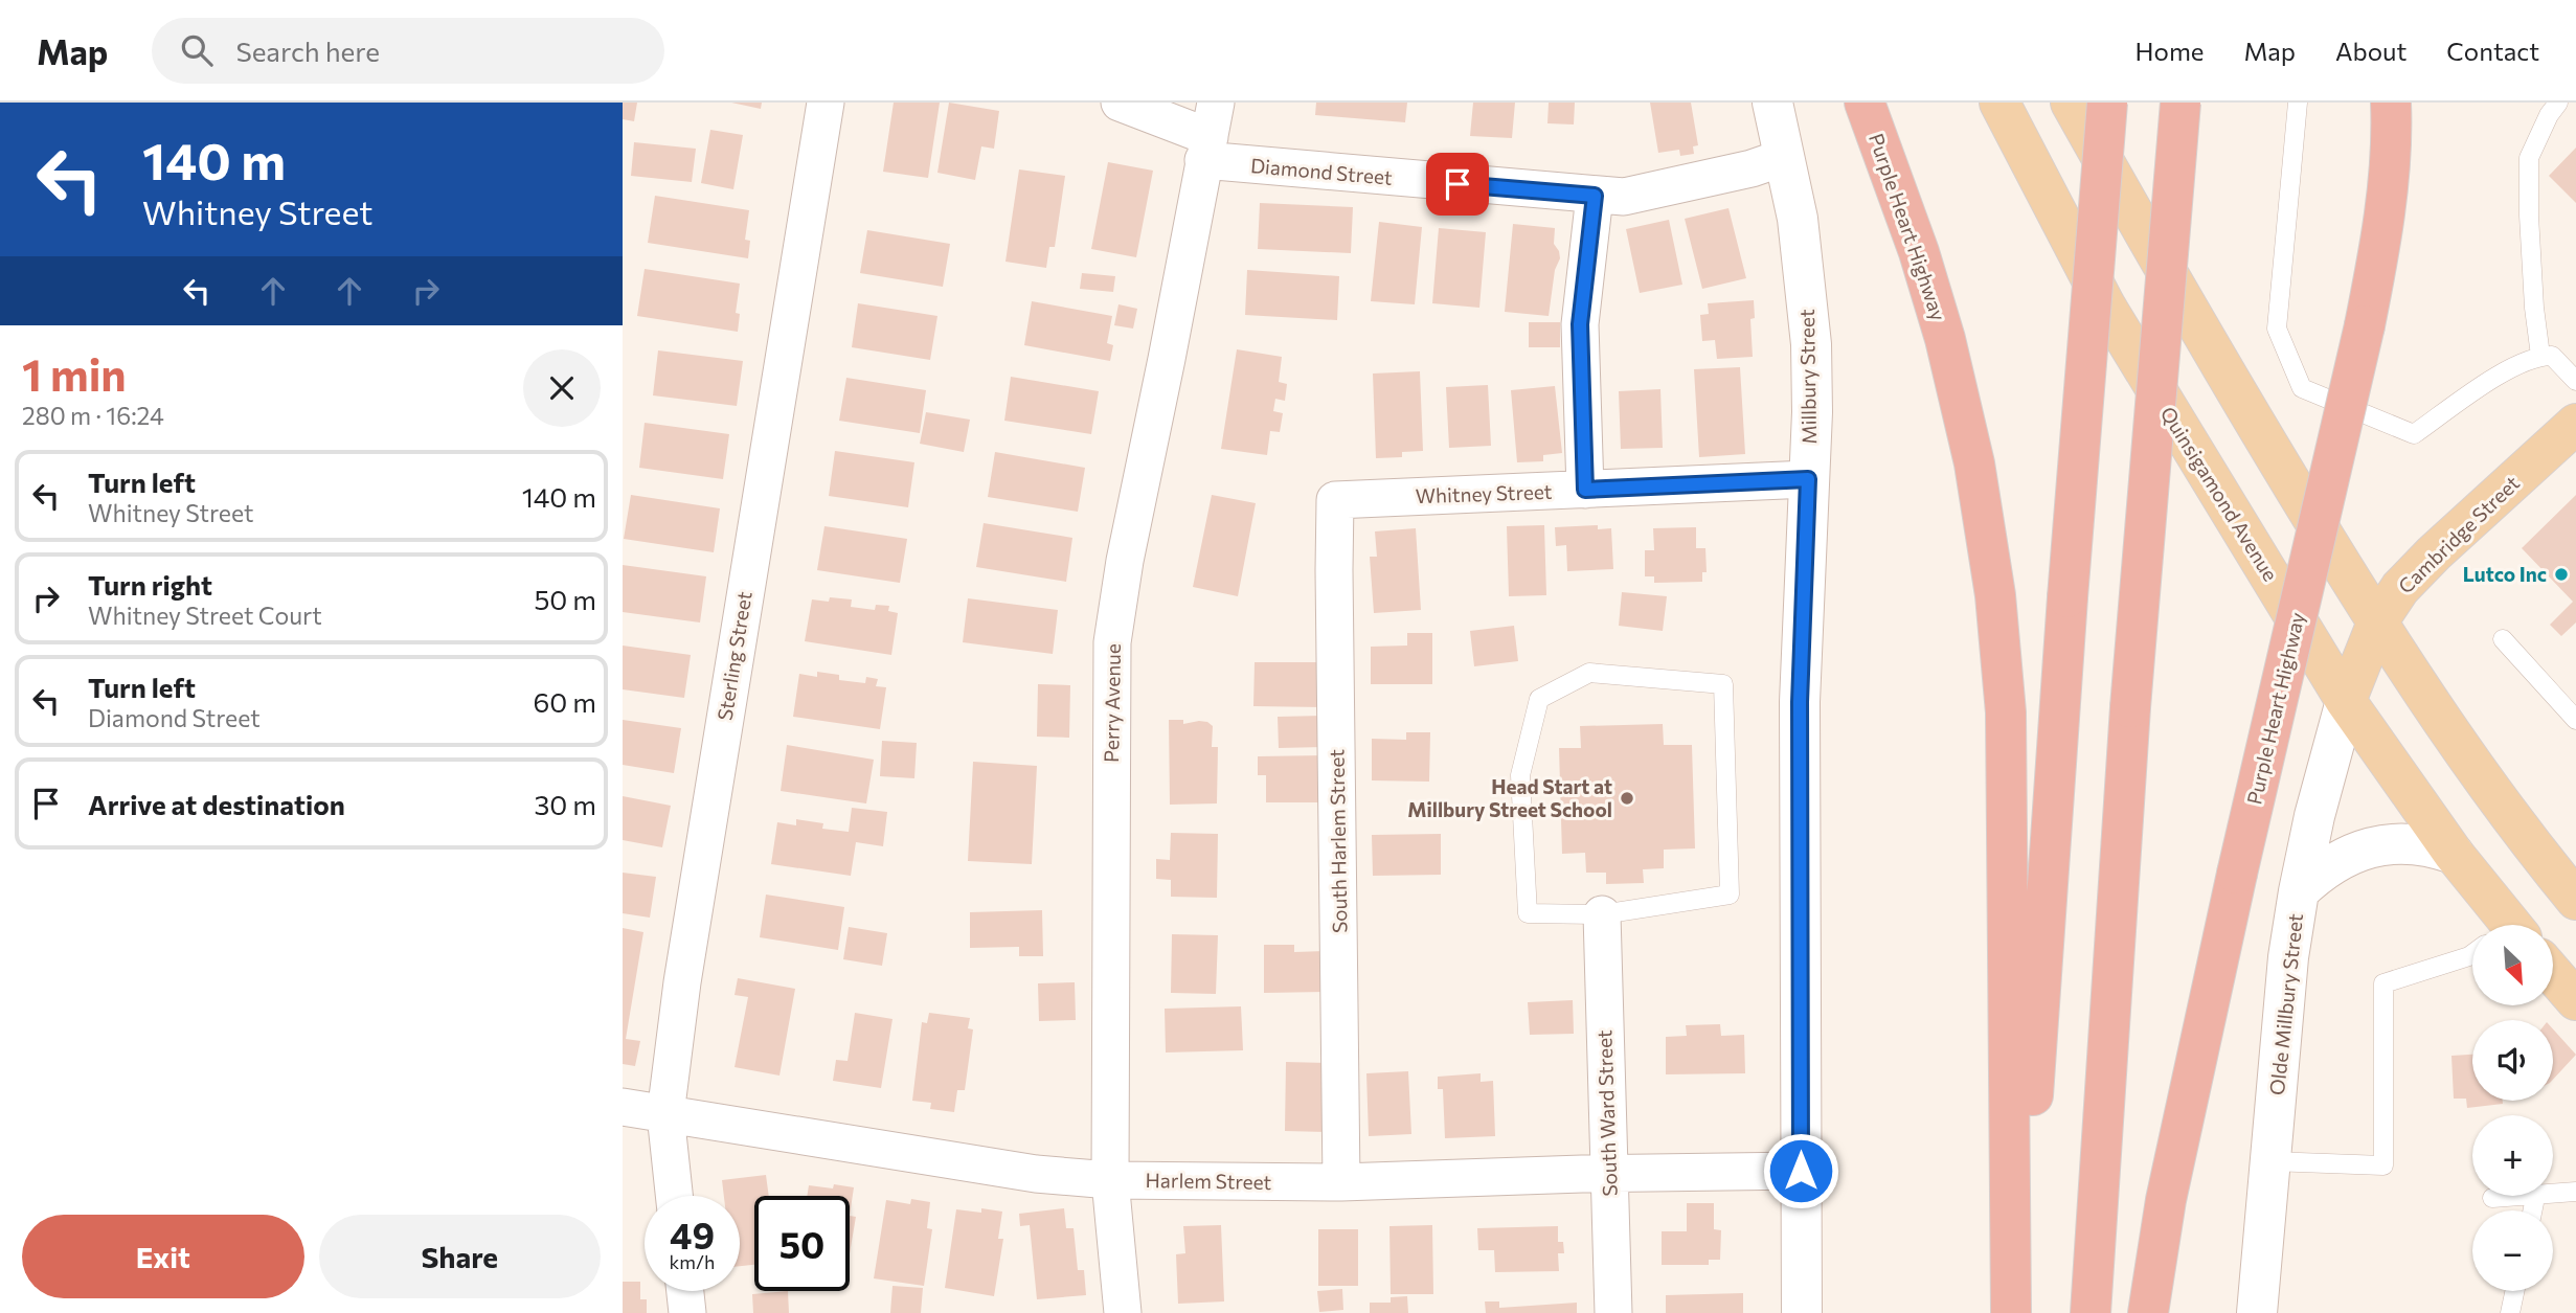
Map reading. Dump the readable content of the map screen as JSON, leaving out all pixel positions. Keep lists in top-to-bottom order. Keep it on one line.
{"streets":{"highway":["Purple Heart Highway"],"main road":["Millbury Street","Quinsigamond Avenue","Cambridge Street","Olde Millbury Street"],"street":["Diamond Street","Whitney Street","Sterling Street","Perry Avenue","South Harlem Street","South Ward Street","Harlem Street"]},"crossings":[["Diamond Street","Millbury Street"],["Diamond Street","Perry Avenue"],["Millbury Street","Whitney Street"],["Millbury Street","Harlem Street"],["Whitney Street","South Harlem Street"],["Quinsigamond Avenue","Cambridge Street"],["Quinsigamond Avenue","Olde Millbury Street"],["Cambridge Street","Olde Millbury Street"],["Sterling Street","Harlem Street"],["Perry Avenue","Harlem Street"],["South Harlem Street","Harlem Street"],["South Ward Street","Harlem Street"]],"places":["Lutco Inc","Head Start at Millbury Street School"],"north":"bottom right","page":{"header":"Map","search":"Search here","nav":["Home","Map","About","Contact"],"turn":["140 m","Whitney Street"],"heading":["1 min","280 m · 16:24"],"list":[{"name":"Turn left","note":"Whitney Street","value":"140 m"},{"name":"Turn right","note":"Whitney Street Court","value":"50 m"},{"name":"Turn left","note":"Diamond Street","value":"60 m"},{"name":"Arrive at destination","value":"30 m"}],"map_buttons":["+","−"],"speed":"49 km/h","limit":"50","buttons":["Exit","Share"]}}
